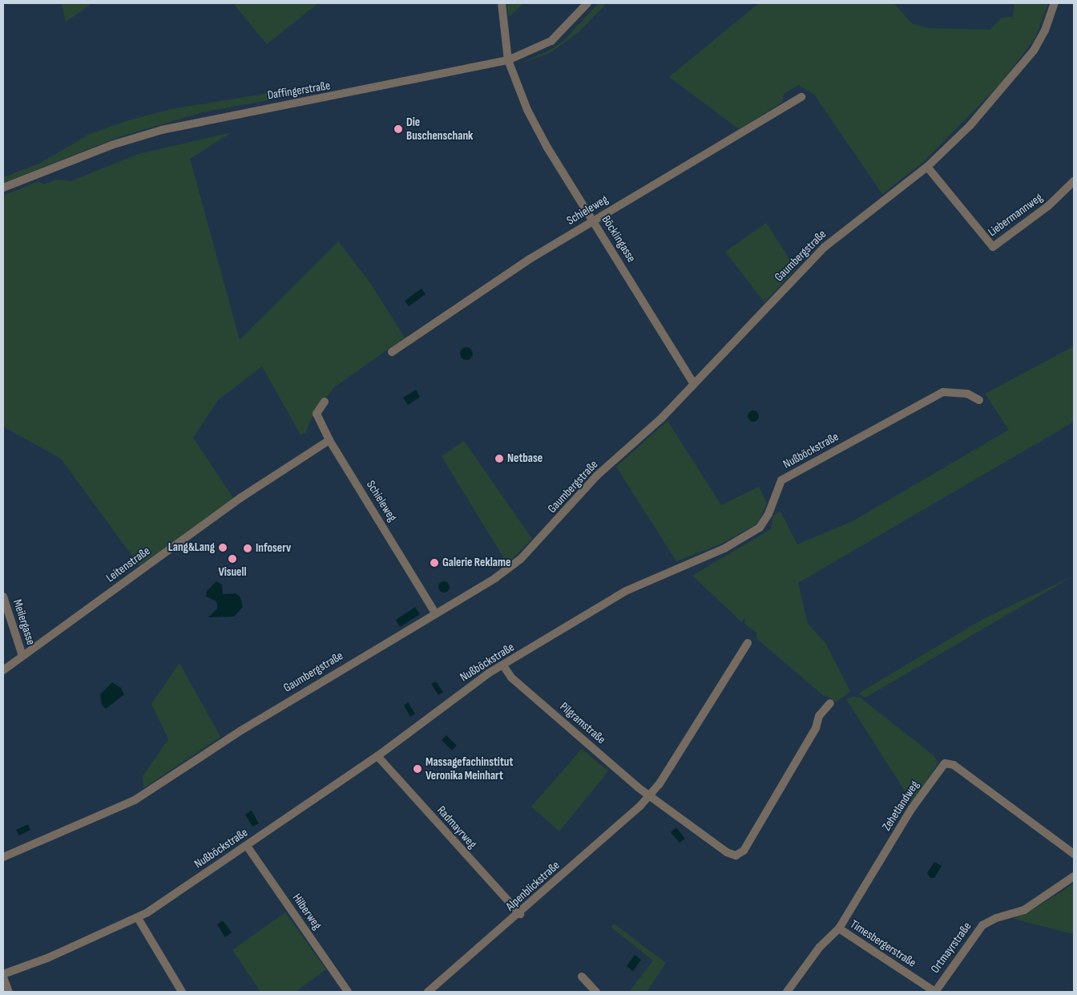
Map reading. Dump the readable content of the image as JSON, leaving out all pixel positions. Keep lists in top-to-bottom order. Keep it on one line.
{"streets":{"street":["Daffingerstraße","Schieleweg","Liebermannweg","Böcklingasse","Gaumbergstraße","Nußböckstraße","Leitenstraße","Meilergasse","Pilgramstraße","Zehetlandweg","Radmayrweg","Alpenblickstraße","Hilberweg","Timesbergerstraße","Ortmayrstraße"]},"crossings":[["Daffingerstraße","Böcklingasse"],["Schieleweg","Böcklingasse"],["Schieleweg","Gaumbergstraße"],["Schieleweg","Leitenstraße"],["Liebermannweg","Gaumbergstraße"],["Böcklingasse","Gaumbergstraße"],["Nußböckstraße","Pilgramstraße"],["Nußböckstraße","Radmayrweg"],["Nußböckstraße","Hilberweg"],["Leitenstraße","Meilergasse"],["Pilgramstraße","Alpenblickstraße"],["Zehetlandweg","Timesbergerstraße"],["Radmayrweg","Alpenblickstraße"],["Timesbergerstraße","Ortmayrstraße"]],"places":["Die Buschenschank","Netbase","Lang&Lang","Infoserv","Visuell","Galerie Reklame","Massagefachinstitut Veronika Meinhart"]}
